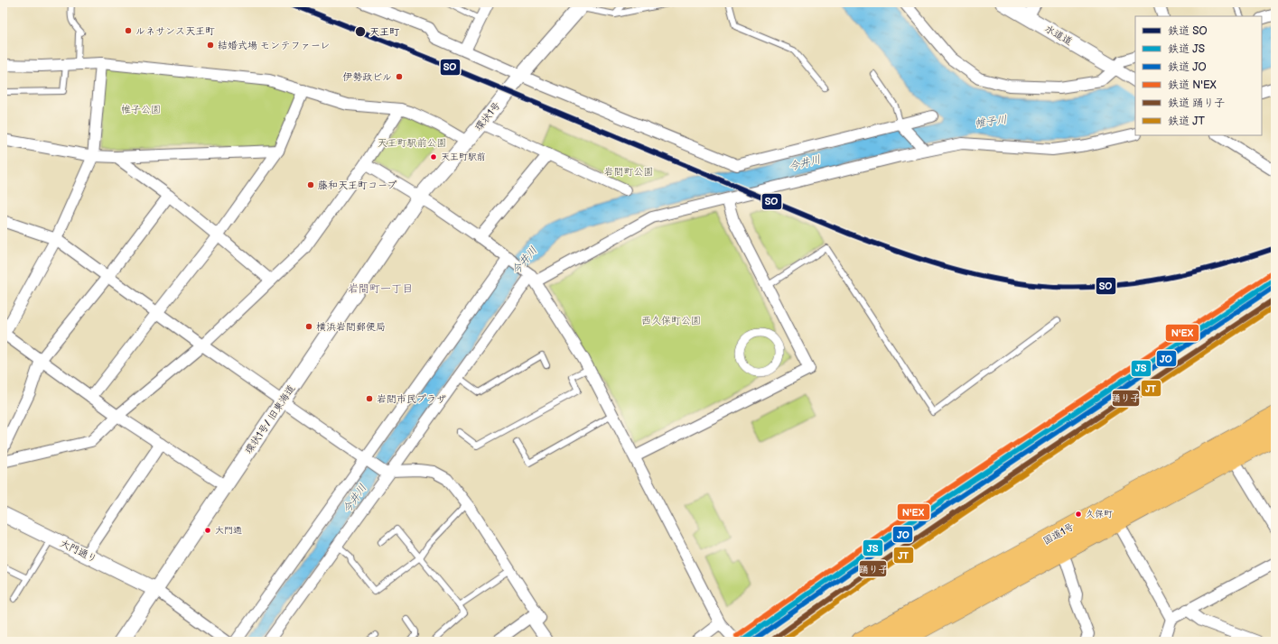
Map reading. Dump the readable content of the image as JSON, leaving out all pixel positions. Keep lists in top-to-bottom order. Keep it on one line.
{"streets":{"highway":["国道1号"],"street":["水道道","環状1号","環状1号/ 旧東海道","大門通り"]},"crossings":[["環状1号","環状1号/ 旧東海道"],["環状1号/ 旧東海道","大門通り"]],"districts":["岩間町一丁目"],"water":["帷子川","今井川"],"parks":["帷子公園","天王町駅前公園","岩間町公園","西久保町公園"],"places":["ルネサンス天王町","天王町","結婚式場 モンテファーレ","伊勢政ビル","天王町駅前","藤和天王町コープ","横浜岩間郵便局","岩間市民プラザ","久保町","大門通"],"lines":["rail line SO","rail line N'EX","rail line JS","rail line JO","rail line 踊り子","rail line JT"],"legend":["鉄道 SO","鉄道 JS","鉄道 JO","鉄道 N'EX","鉄道 踊り子","鉄道 JT"]}
